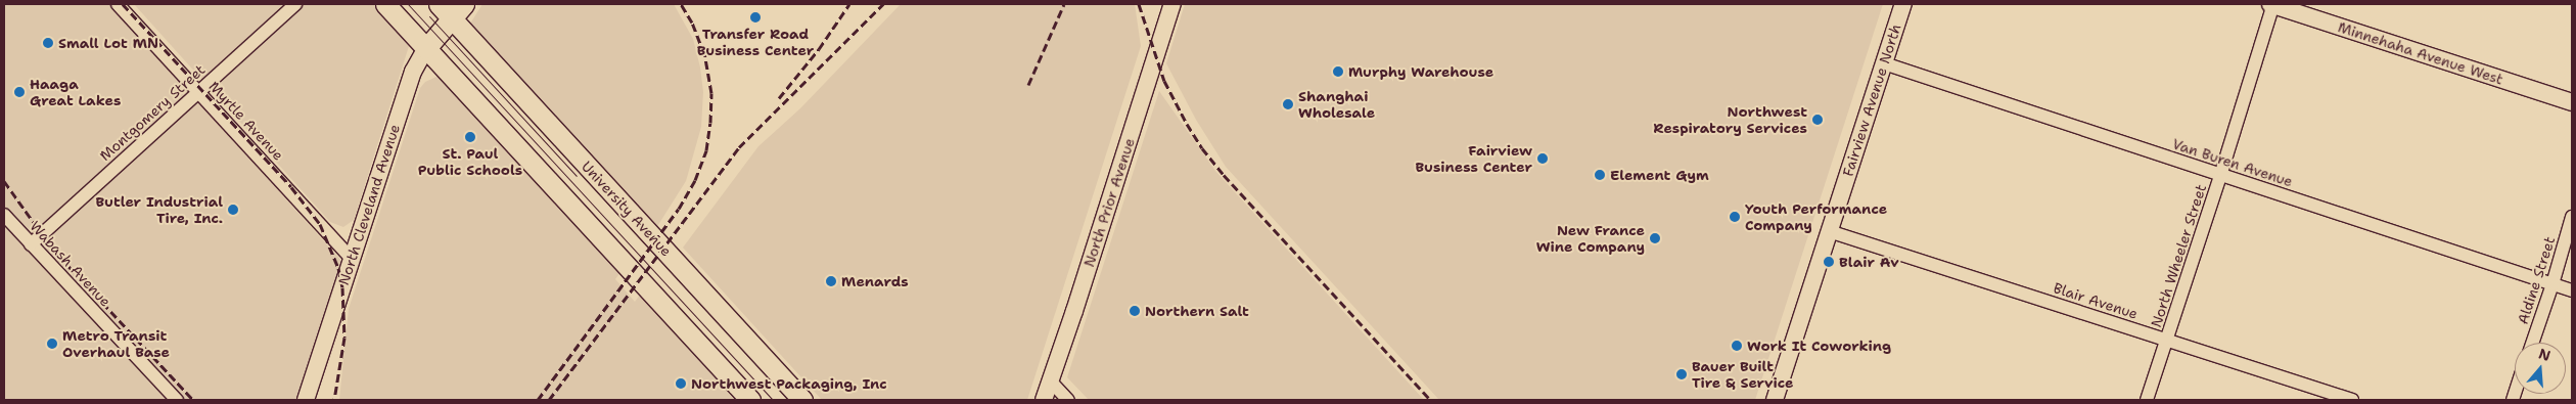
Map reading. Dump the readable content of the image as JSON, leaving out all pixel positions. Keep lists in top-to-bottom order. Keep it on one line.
{"streets":{"main road":["North Cleveland Avenue","University Avenue"],"street":["Minnehaha Avenue West","Fairview Avenue North","Montgomery Street","Myrtle Avenue","Van Buren Avenue","North Prior Avenue","North Wheeler Street","Wabash Avenue","Aldine Street","Blair Avenue"]},"crossings":[["Minnehaha Avenue West","North Wheeler Street"],["Fairview Avenue North","Van Buren Avenue"],["Fairview Avenue North","Blair Avenue"],["Montgomery Street","Myrtle Avenue"],["Montgomery Street","Wabash Avenue"],["Myrtle Avenue","North Cleveland Avenue"],["Van Buren Avenue","North Wheeler Street"],["Van Buren Avenue","Aldine Street"],["North Cleveland Avenue","University Avenue"],["North Wheeler Street","Blair Avenue"]],"places":["Transfer Road Business Center","Small Lot MN","Murphy Warehouse","Haaga Great Lakes","Shanghai Wholesale","Northwest Respiratory Services","St. Paul Public Schools","Fairview Business Center","Element Gym","Butler Industrial Tire, Inc.","Youth Performance Company","New France Wine Company","Blair Av","Menards","Northern Salt","Metro Transit Overhaul Base","Work It Coworking","Bauer Built Tire & Service","Northwest Packaging, Inc"],"north":"top"}
